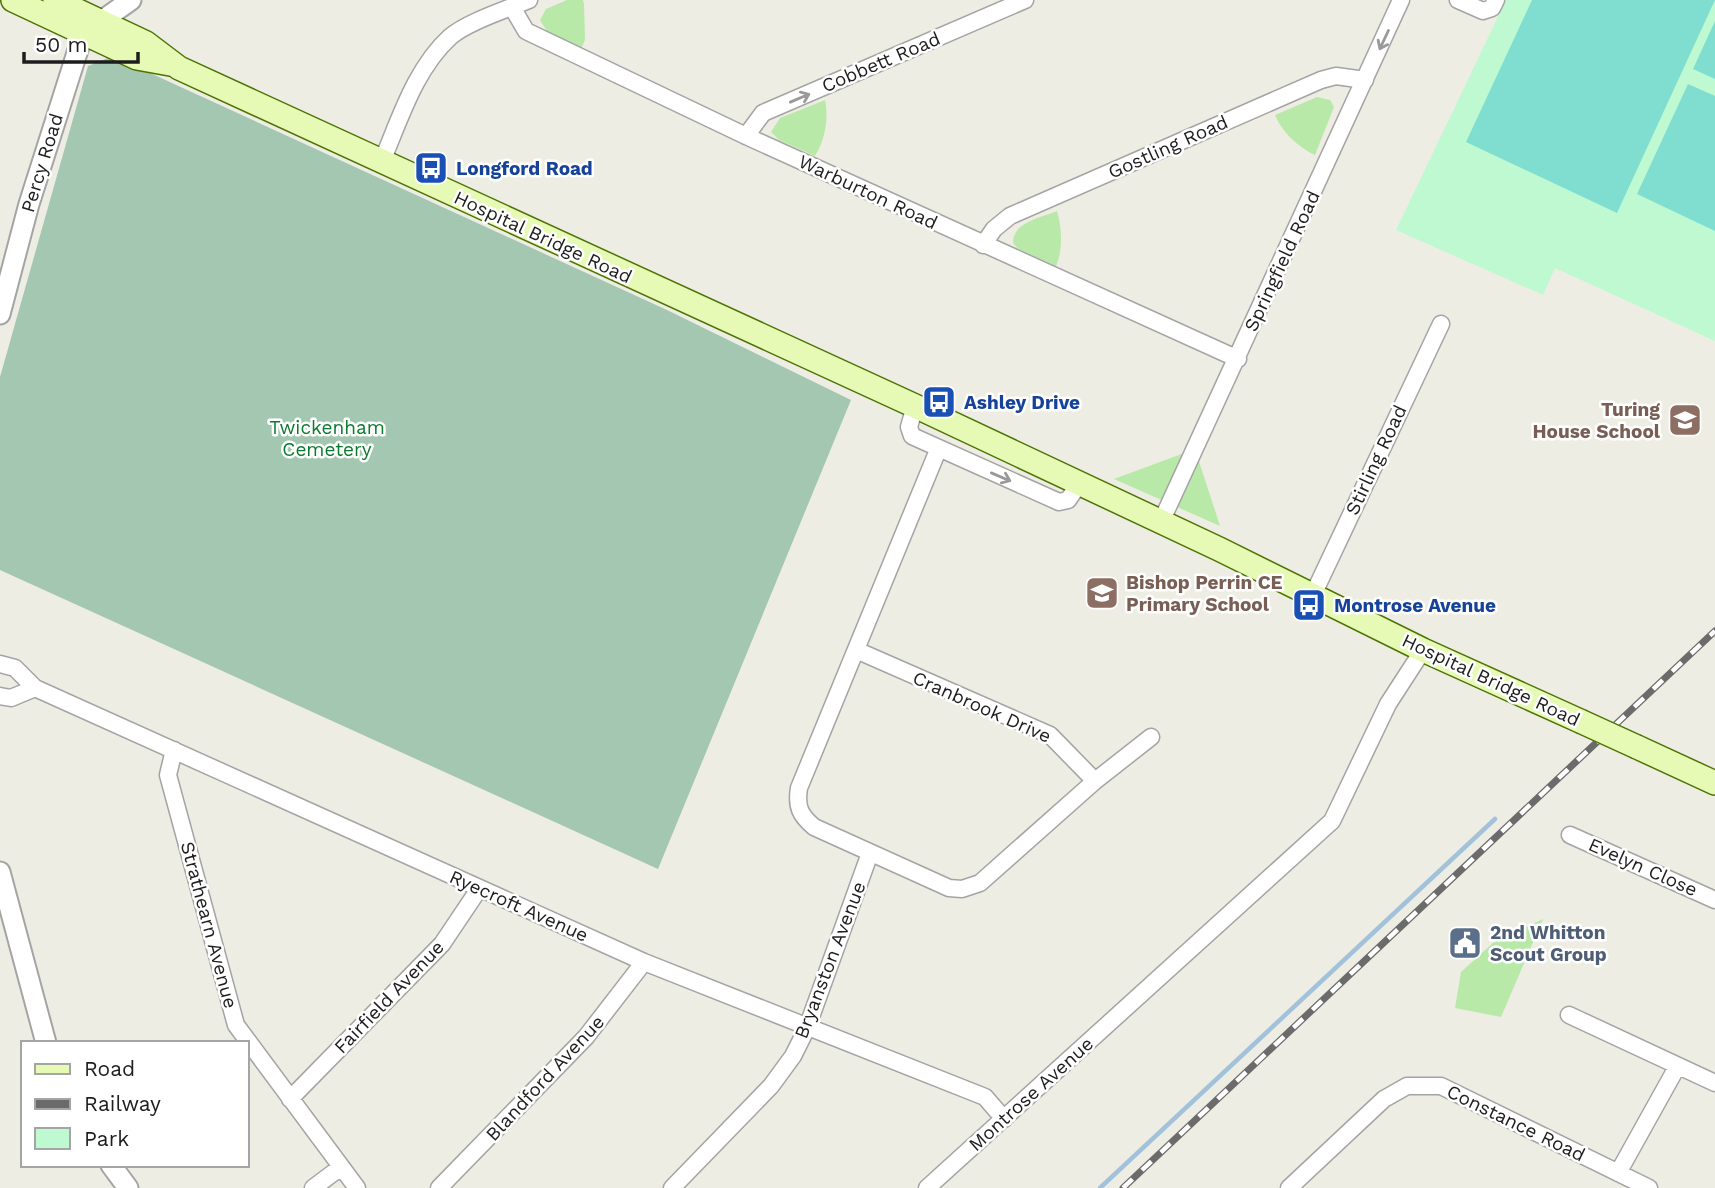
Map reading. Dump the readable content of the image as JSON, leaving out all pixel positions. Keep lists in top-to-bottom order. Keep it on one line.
{"streets":{"main road":["Hospital Bridge Road"],"street":["Cobbett Road","Gostling Road","Percy Road","Warburton Road","Springfield Road","Stirling Road","Cranbrook Drive","Evelyn Close","Ryecroft Avenue","Strathearn Avenue","Bryanston Avenue","Fairfield Avenue","Blandford Avenue","Montrose Avenue","Constance Road"]},"crossings":[["Cobbett Road","Warburton Road"],["Gostling Road","Warburton Road"],["Gostling Road","Springfield Road"],["Percy Road","Hospital Bridge Road"],["Warburton Road","Springfield Road"],["Hospital Bridge Road","Springfield Road"],["Hospital Bridge Road","Stirling Road"],["Hospital Bridge Road","Montrose Avenue"],["Ryecroft Avenue","Strathearn Avenue"],["Ryecroft Avenue","Bryanston Avenue"],["Ryecroft Avenue","Fairfield Avenue"],["Ryecroft Avenue","Blandford Avenue"],["Ryecroft Avenue","Montrose Avenue"],["Strathearn Avenue","Fairfield Avenue"]],"one_way":["Cobbett Road"],"parks":["Twickenham Cemetery"],"places":{"bus stop":["Longford Road","Ashley Drive","Montrose Avenue"],"school or university":["Turing House School","Bishop Perrin CE Primary School"],"public building":["2nd Whitton Scout Group"]},"legend":["Road","Railway","Park"],"scale_bar":"50 m"}
